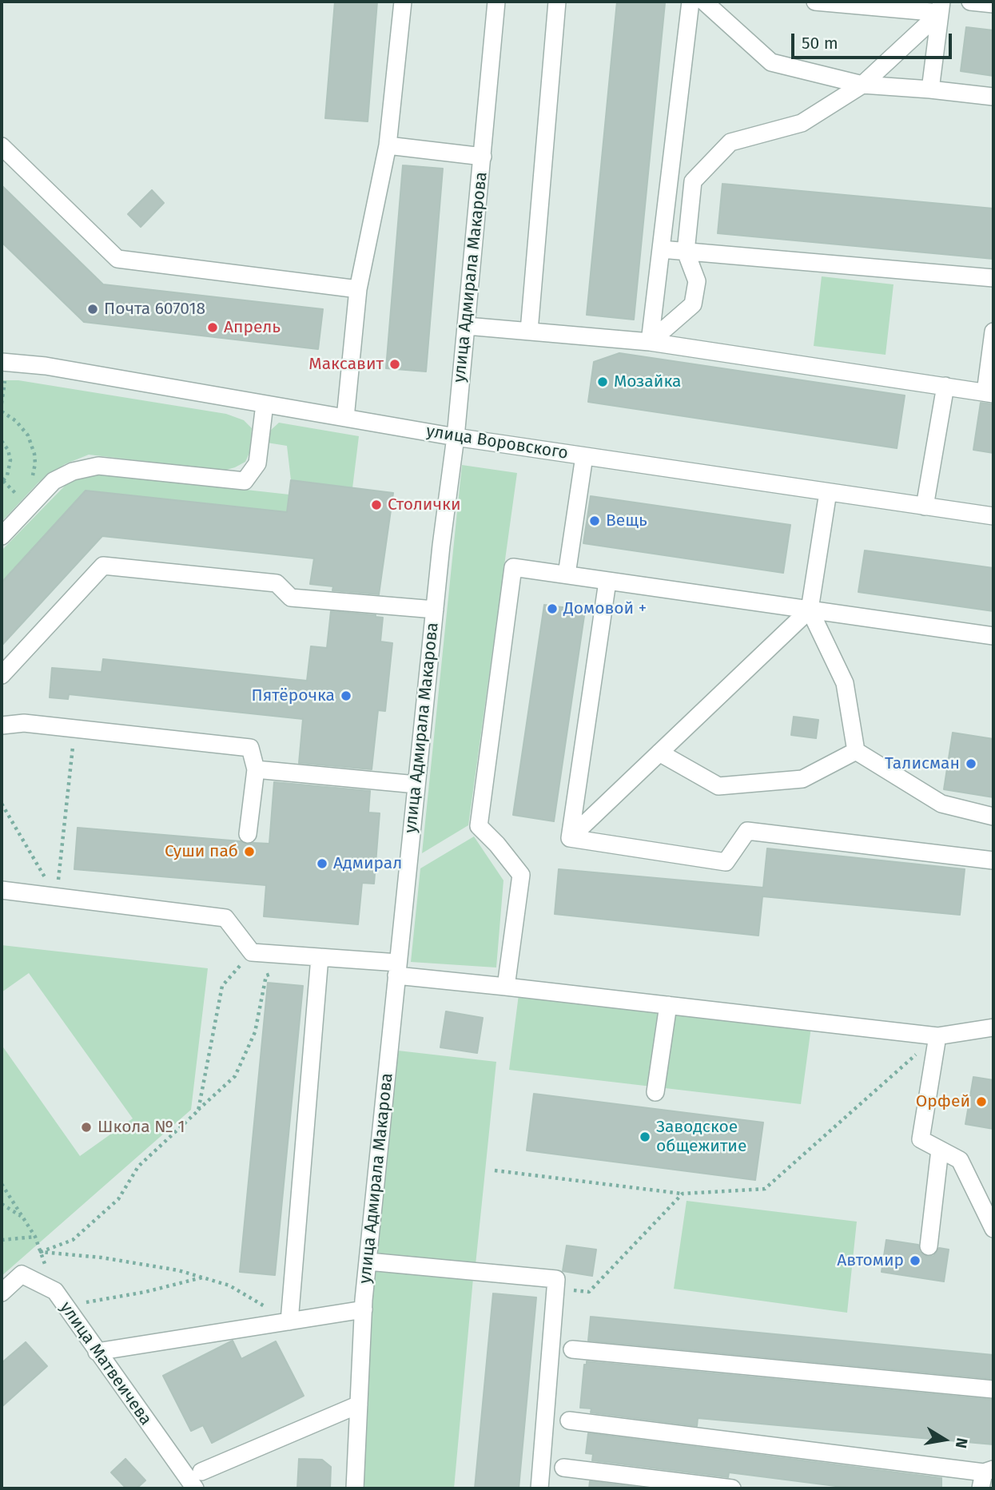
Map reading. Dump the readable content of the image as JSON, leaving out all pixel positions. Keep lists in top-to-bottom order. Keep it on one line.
{"streets":{"street":["улица Адмирала Макарова","улица Воровского","улица Матвеичева"]},"crossings":[["улица Адмирала Макарова","улица Воровского"]],"places":["Почта 607018","Апрель","Максавит","Мозайка","Столички","Вещь","Домовой +","Пятёрочка","Талисман","Суши паб","Адмирал","Орфей","Школа № 1","Заводское общежитие","Автомир"],"scale_bar":"50 m","north":"right"}
